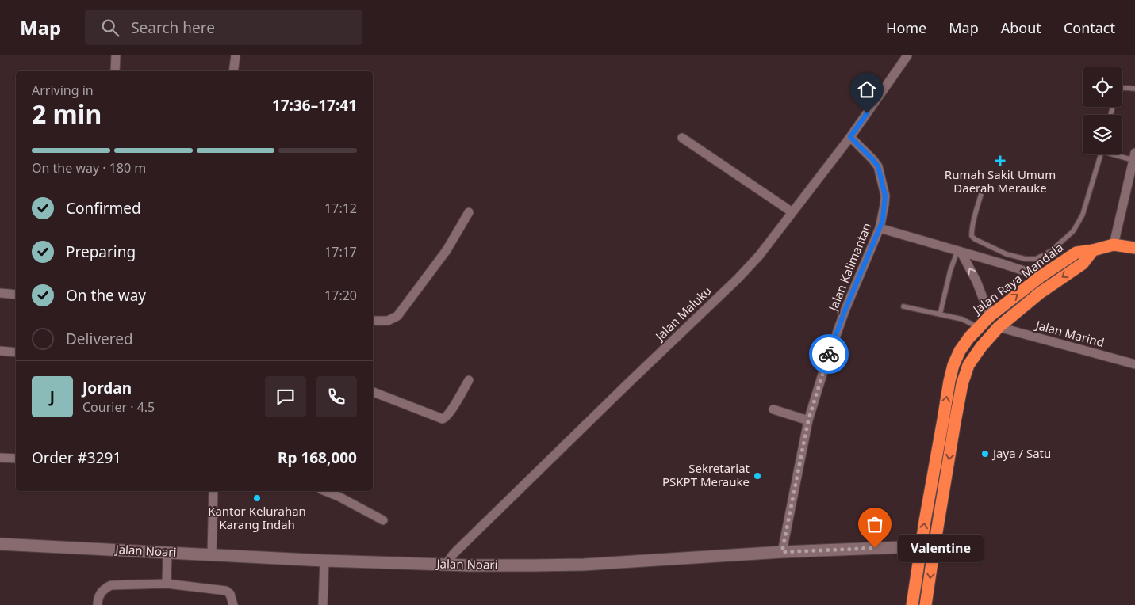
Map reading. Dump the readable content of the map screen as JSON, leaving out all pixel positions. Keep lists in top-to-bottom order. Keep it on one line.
{"streets":{"highway":["Jalan Raya Mandala"],"street":["Jalan Kalimantan","Jalan Maluku","Jalan Marind","Jalan Noari"]},"crossings":[["Jalan Kalimantan","Jalan Maluku"],["Jalan Kalimantan","Jalan Noari"],["Jalan Raya Mandala","Jalan Marind"],["Jalan Raya Mandala","Jalan Noari"],["Jalan Maluku","Jalan Noari"]],"places":{"health":["Rumah Sakit Umum Daerah Merauke"],"other":["Jaya / Satu","Sekretariat PSKPT Merauke","Kantor Kelurahan Karang Indah","Valentine"]},"page":{"header":"Map","search":"Search here","nav":["Home","Map","About","Contact"],"heading":["2 min","Arriving in","17:36–17:41"],"panel":["Jordan","Courier · 4.5","Order #3291","Rp 168,000"],"bar":"On the way · 180 m","list":[["Confirmed","17:12"],["Preparing","17:17"],["On the way","17:20"],"Delivered"],"round":"J","bubble":"Valentine"}}
